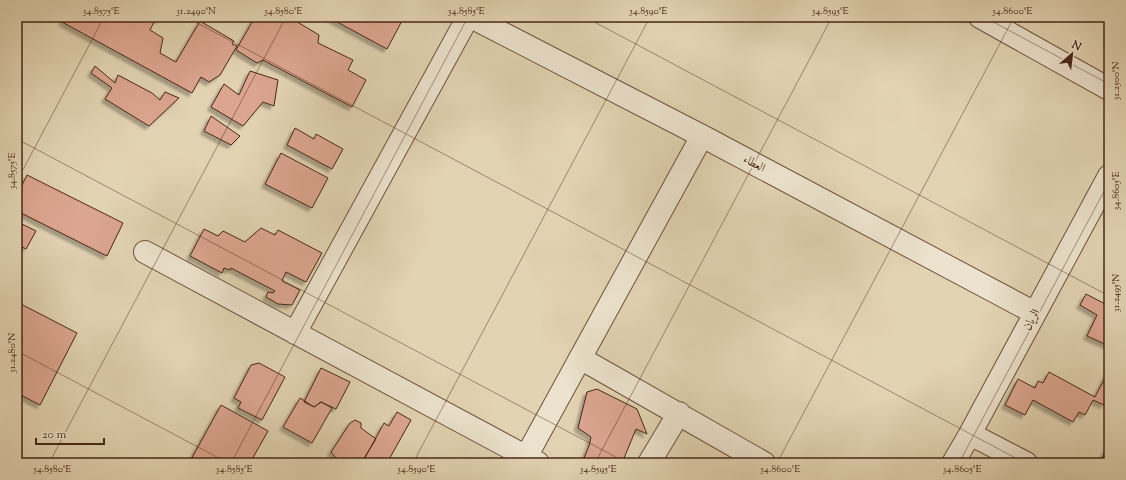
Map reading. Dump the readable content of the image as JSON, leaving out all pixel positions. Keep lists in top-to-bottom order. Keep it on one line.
{"streets":{"street":["العطاء","الريان"]},"crossings":[["العطاء","الريان"]],"scale_bar":"20 m","north":"top right","coordinates":["34.8575°E","31.2490°N","34.8580°E","34.8585°E","34.8590°E","34.8595°E","34.8600°E","31.2500°N","34.8605°E","31.2495°N","31.2480°N"]}
